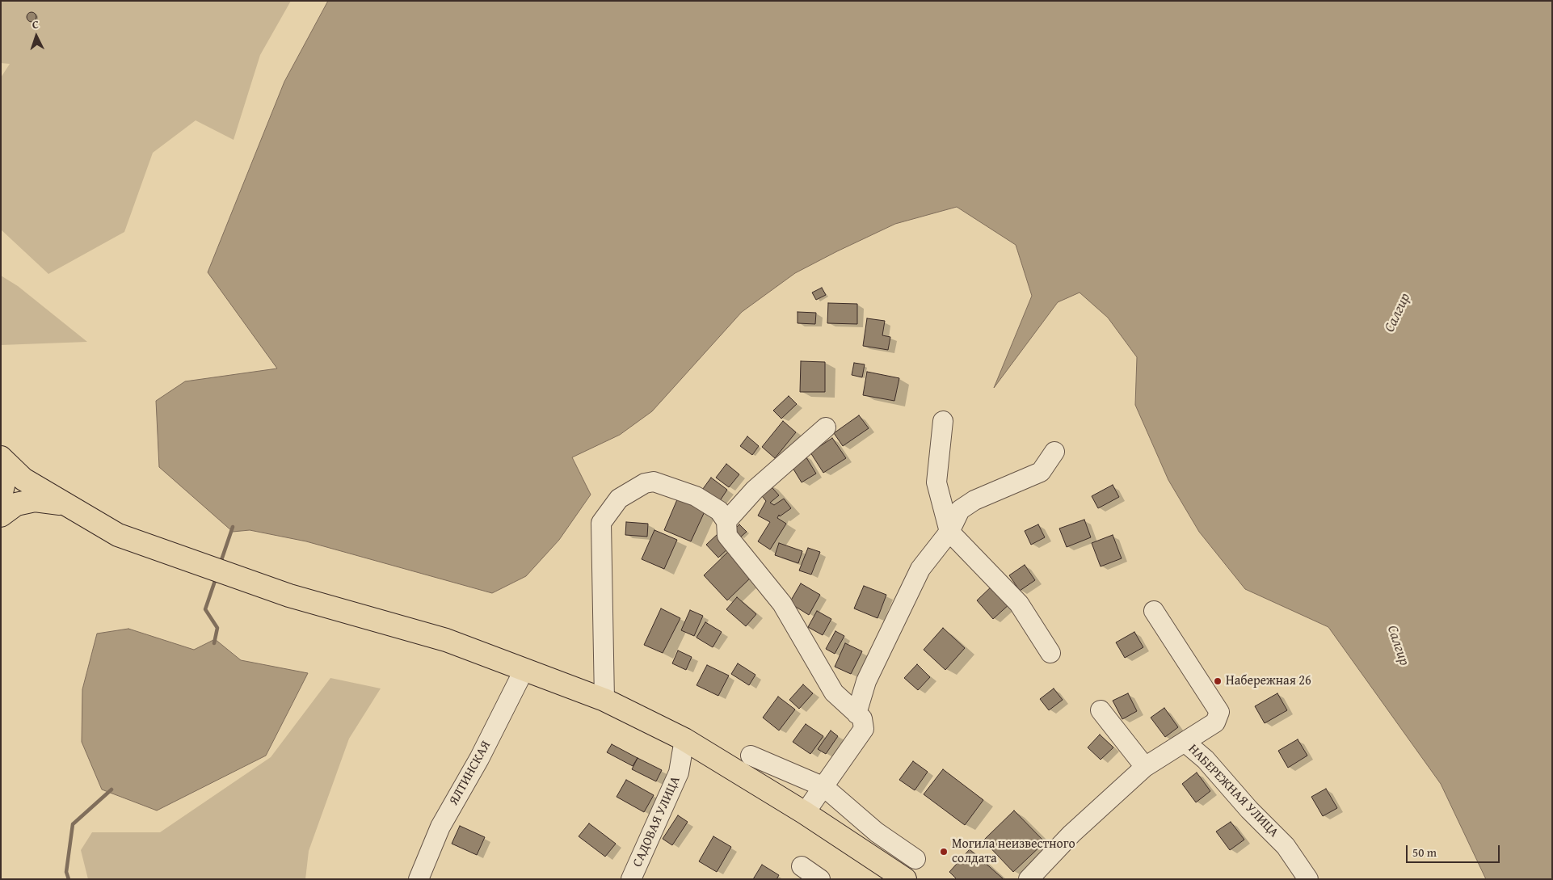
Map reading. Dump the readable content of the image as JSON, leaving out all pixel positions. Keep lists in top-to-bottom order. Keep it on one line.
{"streets":{"street":["ЯЛТИНСКАЯ","НАБЕРЕЖНАЯ УЛИЦА","САДОВАЯ УЛИЦА"]},"water":["Салгир"],"places":["Набережная 26","Могила неизвестного солдата"],"scale_bar":"50 m","north":"top"}
